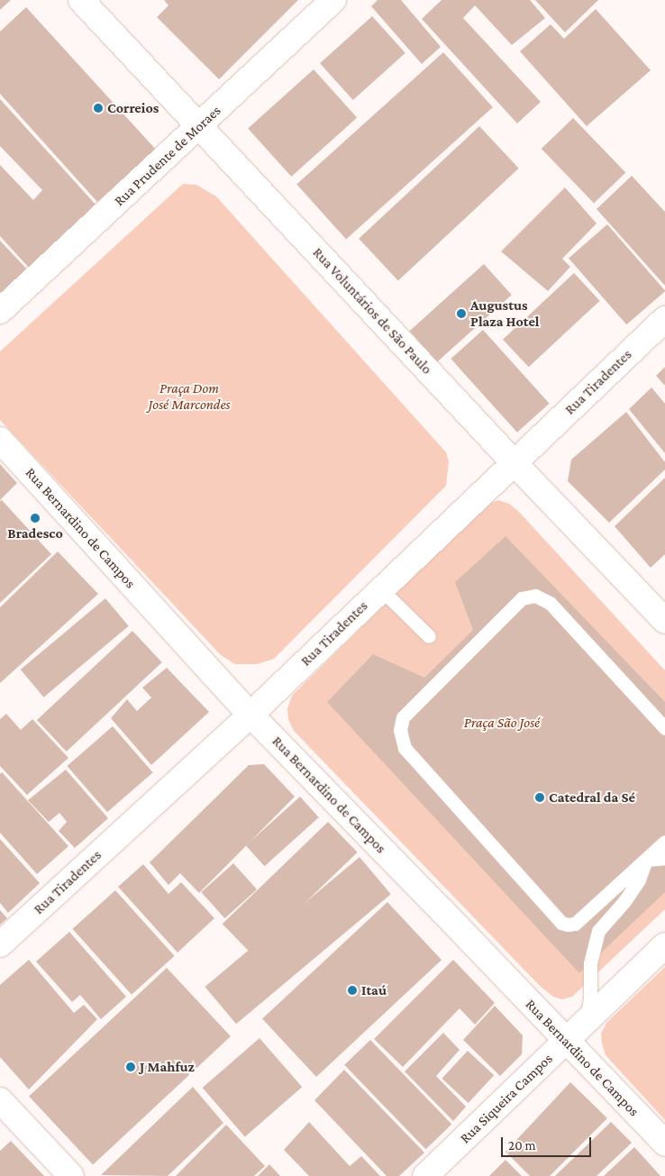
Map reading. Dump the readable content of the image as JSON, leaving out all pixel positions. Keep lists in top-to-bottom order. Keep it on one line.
{"streets":{"street":["Rua Prudente de Moraes","Rua Voluntários de São Paulo","Rua Tiradentes","Rua Bernardino de Campos","Rua Siqueira Campos"]},"crossings":[["Rua Prudente de Moraes","Rua Voluntários de São Paulo"],["Rua Voluntários de São Paulo","Rua Tiradentes"],["Rua Tiradentes","Rua Bernardino de Campos"],["Rua Bernardino de Campos","Rua Siqueira Campos"]],"parks":["Praça Dom José Marcondes","Praça São José"],"places":["Correios","Augustus Plaza Hotel","Bradesco","Catedral da Sé","Itaú","J Mahfuz"],"scale_bar":"20 m"}
